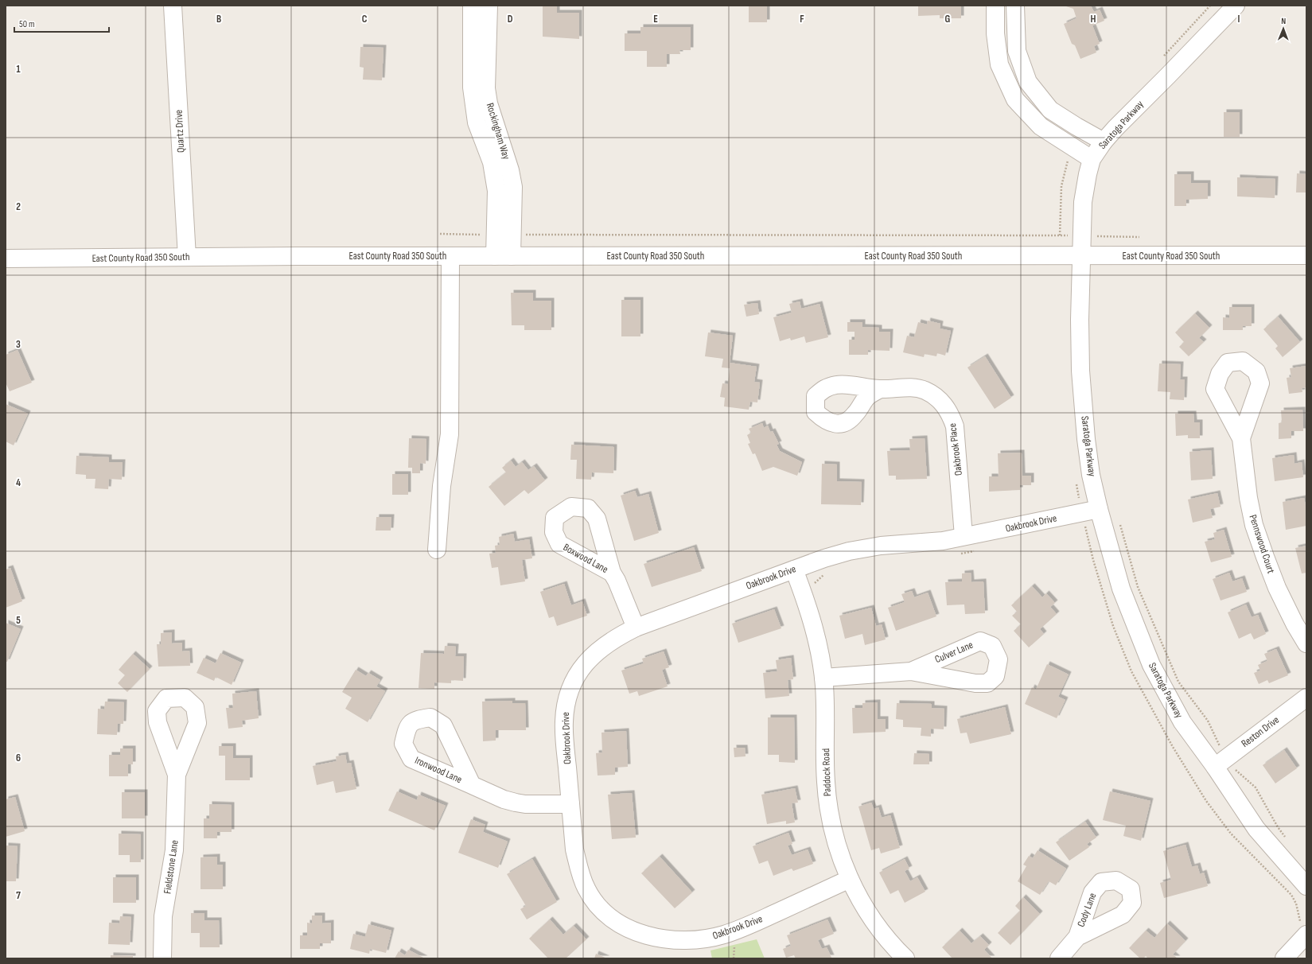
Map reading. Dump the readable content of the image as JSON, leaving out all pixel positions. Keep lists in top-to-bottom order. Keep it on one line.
{"streets":{"street":["Saratoga Parkway","Quartz Drive","Rockingham Way","East County Road 350 South","Oakbrook Place","Oakbrook Drive","Pennswood Court","Boxwood Lane","Reston Drive","Ironwood Lane","Paddock Road","Fieldstone Lane","Cody Lane"]},"crossings":[["Saratoga Parkway","East County Road 350 South"],["Saratoga Parkway","Oakbrook Drive"],["Saratoga Parkway","Reston Drive"],["Quartz Drive","East County Road 350 South"],["Rockingham Way","East County Road 350 South"],["Oakbrook Place","Oakbrook Drive"],["Oakbrook Drive","Boxwood Lane"],["Oakbrook Drive","Ironwood Lane"],["Oakbrook Drive","Paddock Road"]],"scale_bar":"50 m","north":"top","grid":{"columns":["B","C","D","E","F","G","H","I"],"rows":["1","2","3","4","5","6","7"]}}
